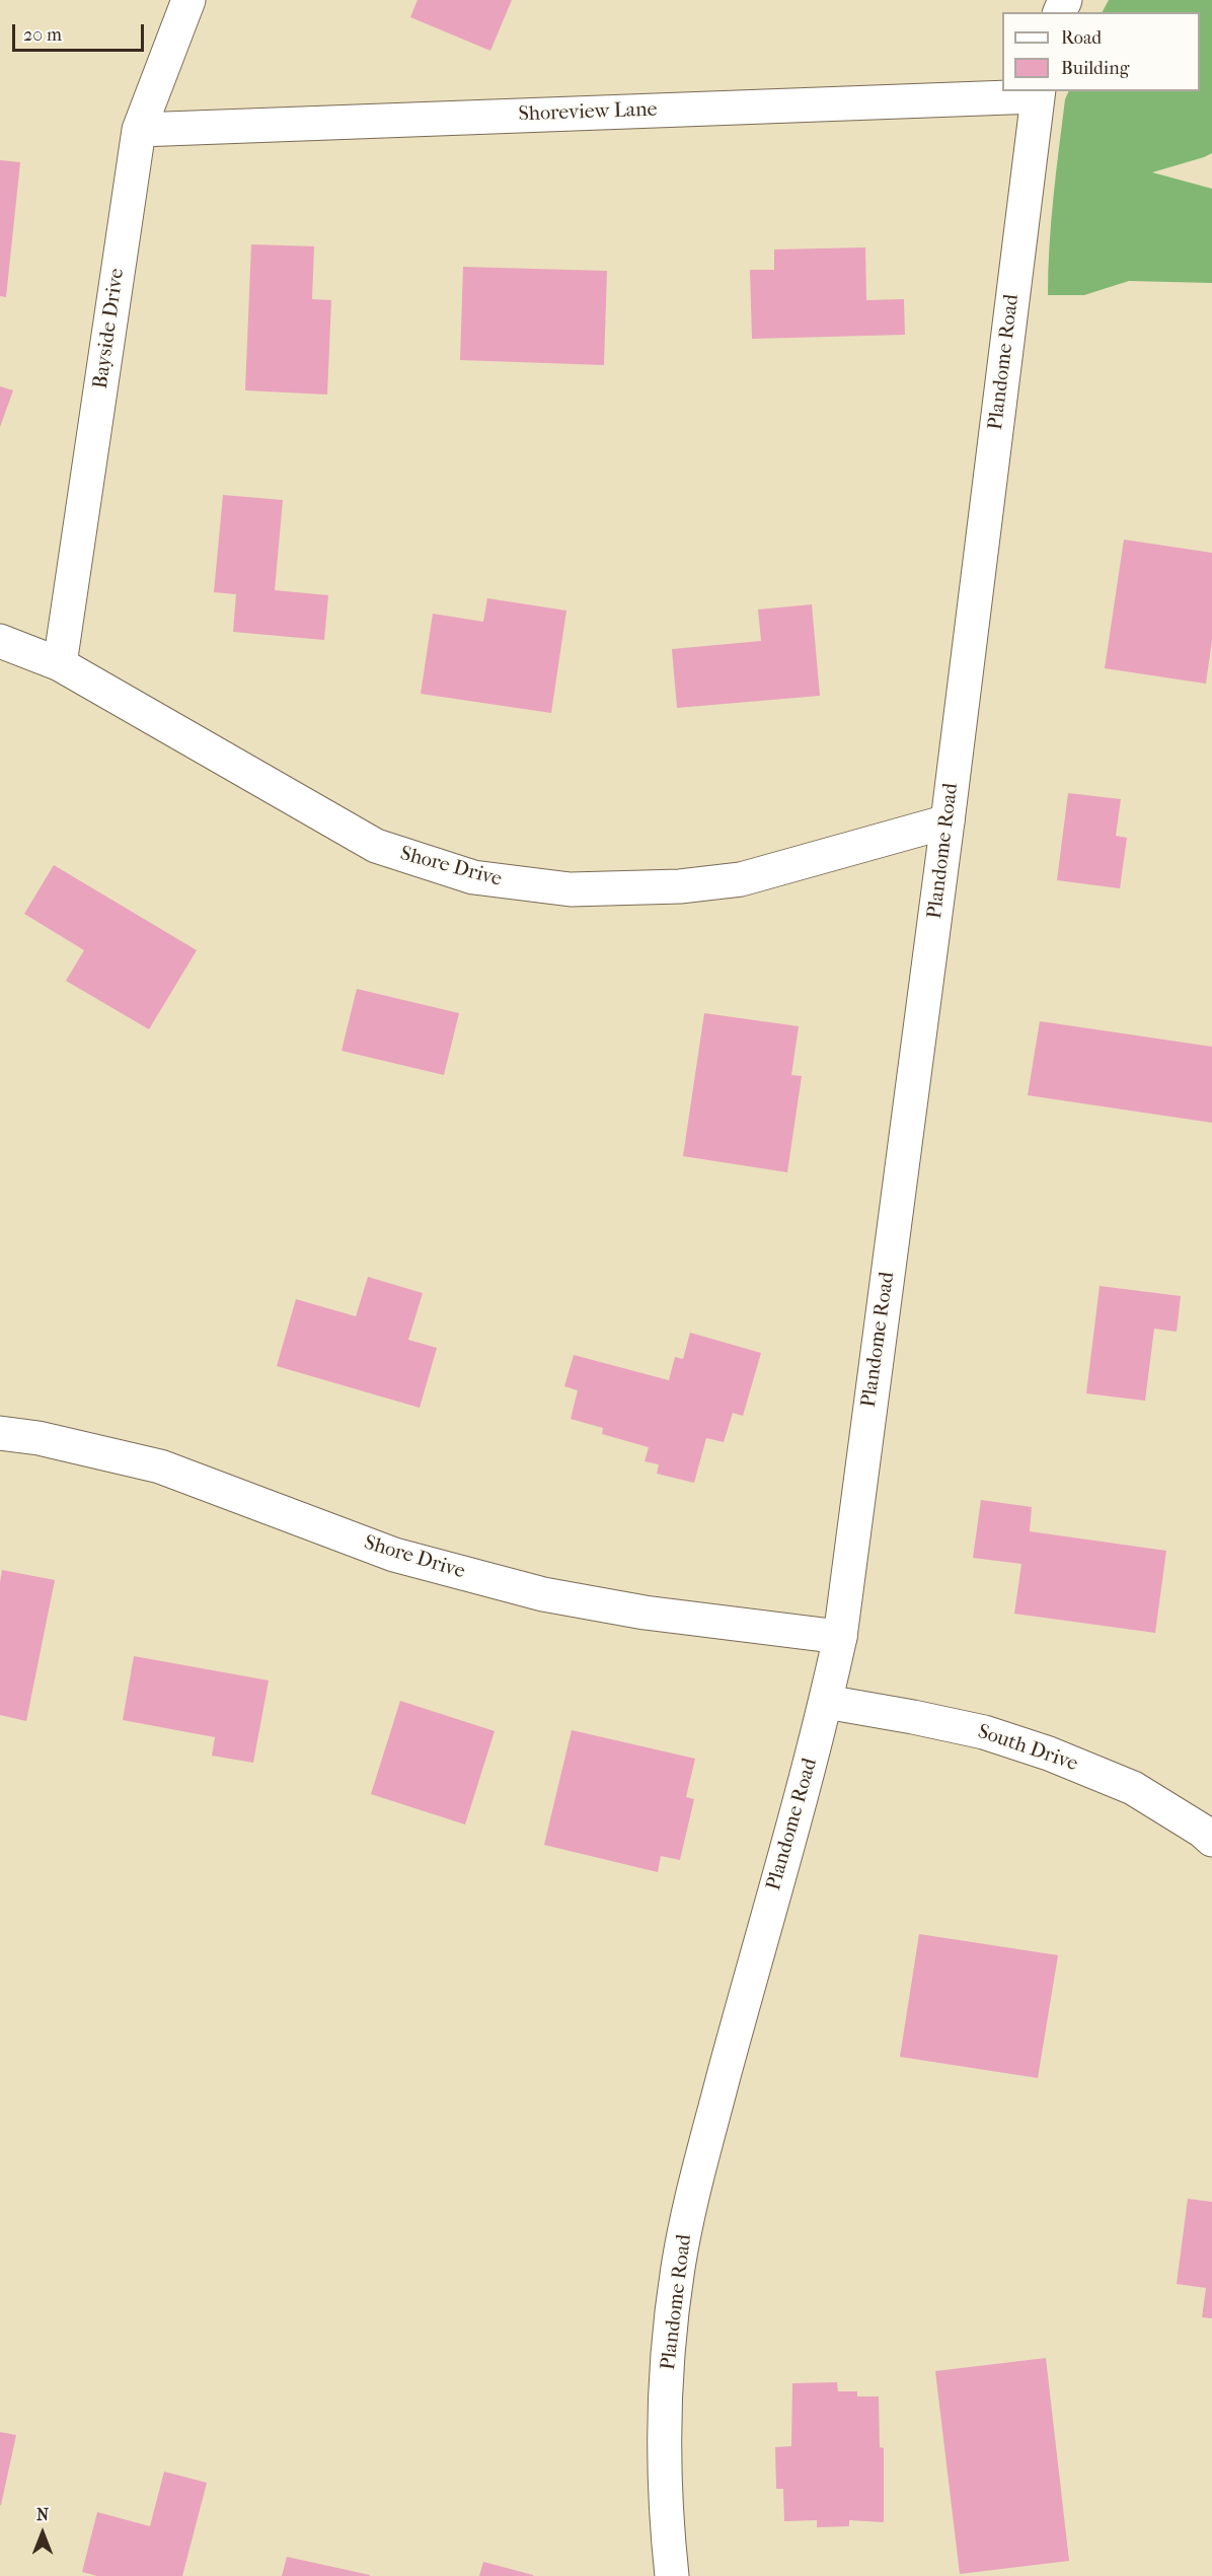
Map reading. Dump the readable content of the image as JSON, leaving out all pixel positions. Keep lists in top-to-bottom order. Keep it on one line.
{"streets":{"street":["Shoreview Lane","Bayside Drive","Plandome Road","Shore Drive","South Drive"]},"crossings":[["Shoreview Lane","Bayside Drive"],["Shoreview Lane","Plandome Road"],["Bayside Drive","Shore Drive"],["Plandome Road","Shore Drive"],["Plandome Road","South Drive"]],"legend":["Road","Building"],"scale_bar":"20 m","north":"top"}
